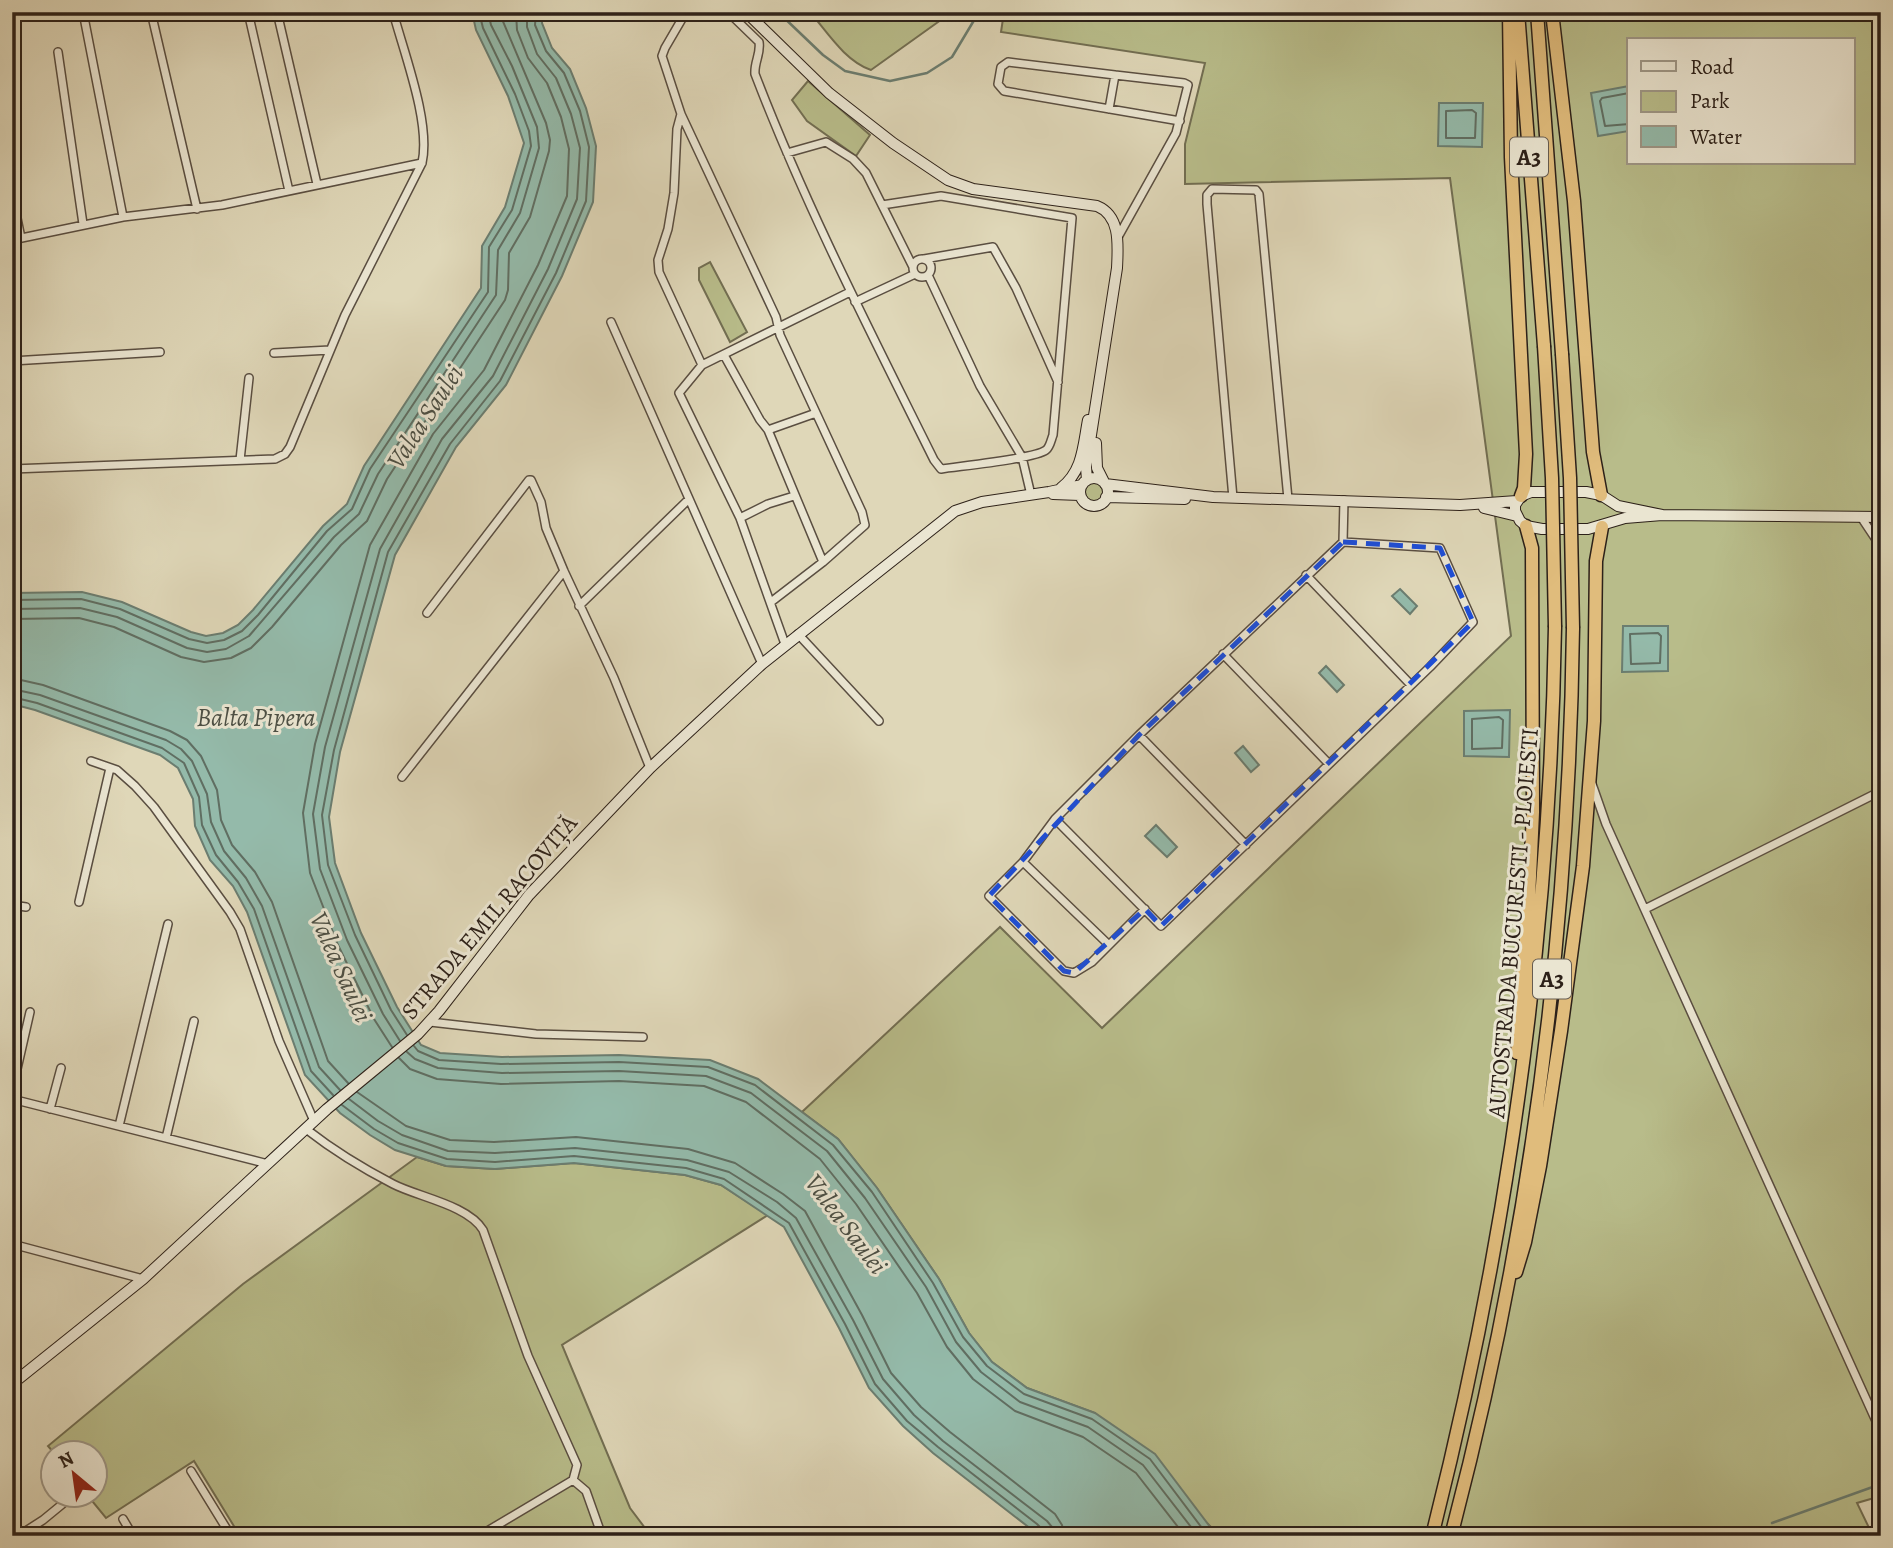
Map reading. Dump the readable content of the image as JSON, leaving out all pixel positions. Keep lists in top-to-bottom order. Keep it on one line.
{"streets":{"highway":["A3","AUTOSTRADA BUCURESTI - PLOIESTI"],"street":["STRADA EMIL RACOVIȚĂ"]},"water":["Valea Saulei","Balta Pipera"],"legend":["Road","Park","Water"],"north":"top left"}
